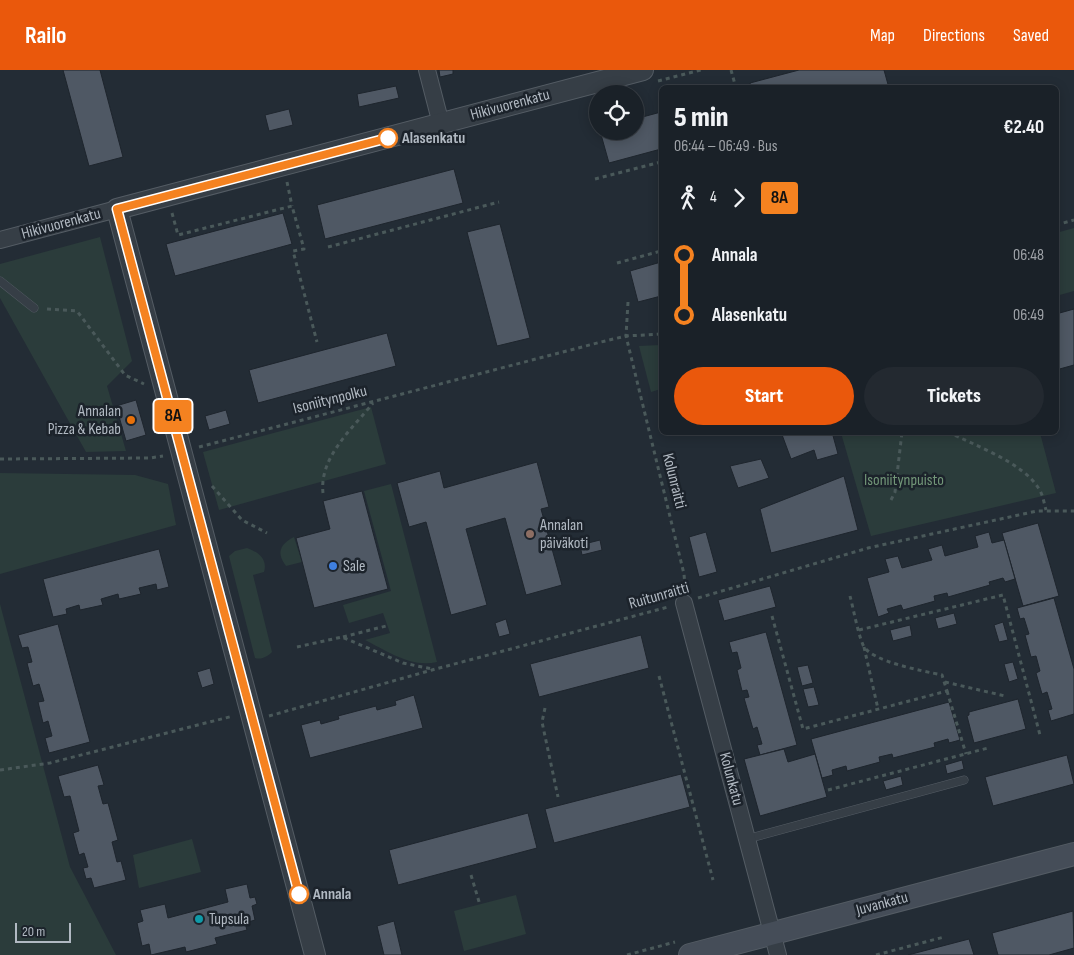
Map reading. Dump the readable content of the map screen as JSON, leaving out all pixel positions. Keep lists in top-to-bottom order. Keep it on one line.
{"streets":{"main road":["Juvankatu"],"street":["Hikivuorenkatu","Kolunkatu"],"path":["Isoniitynpolku","Kolunraitti","Ruitunraitti"]},"crossings":[["Isoniitynpolku","Kolunraitti"],["Kolunraitti","Ruitunraitti"],["Kolunraitti","Kolunkatu"],["Ruitunraitti","Kolunkatu"],["Kolunkatu","Juvankatu"]],"parks":["Isoniitynpuisto"],"places":["Alasenkatu","Annalan Pizza & Kebab","Annalan päiväkoti","Sale","Annala","Tupsula"],"lines":["bus line 8A"],"scale_bar":"20 m","page":{"header":"Railo","nav":["Map","Directions","Saved"],"on_map":"8A","heading":["5 min","06:44 – 06:49 · Bus","€2.40"],"legs":["4","8A"],"list":[{"name":"Annala","value":"06:48"},{"name":"Alasenkatu","value":"06:49"}],"buttons":["Start","Tickets"],"scale":"20 m"}}
